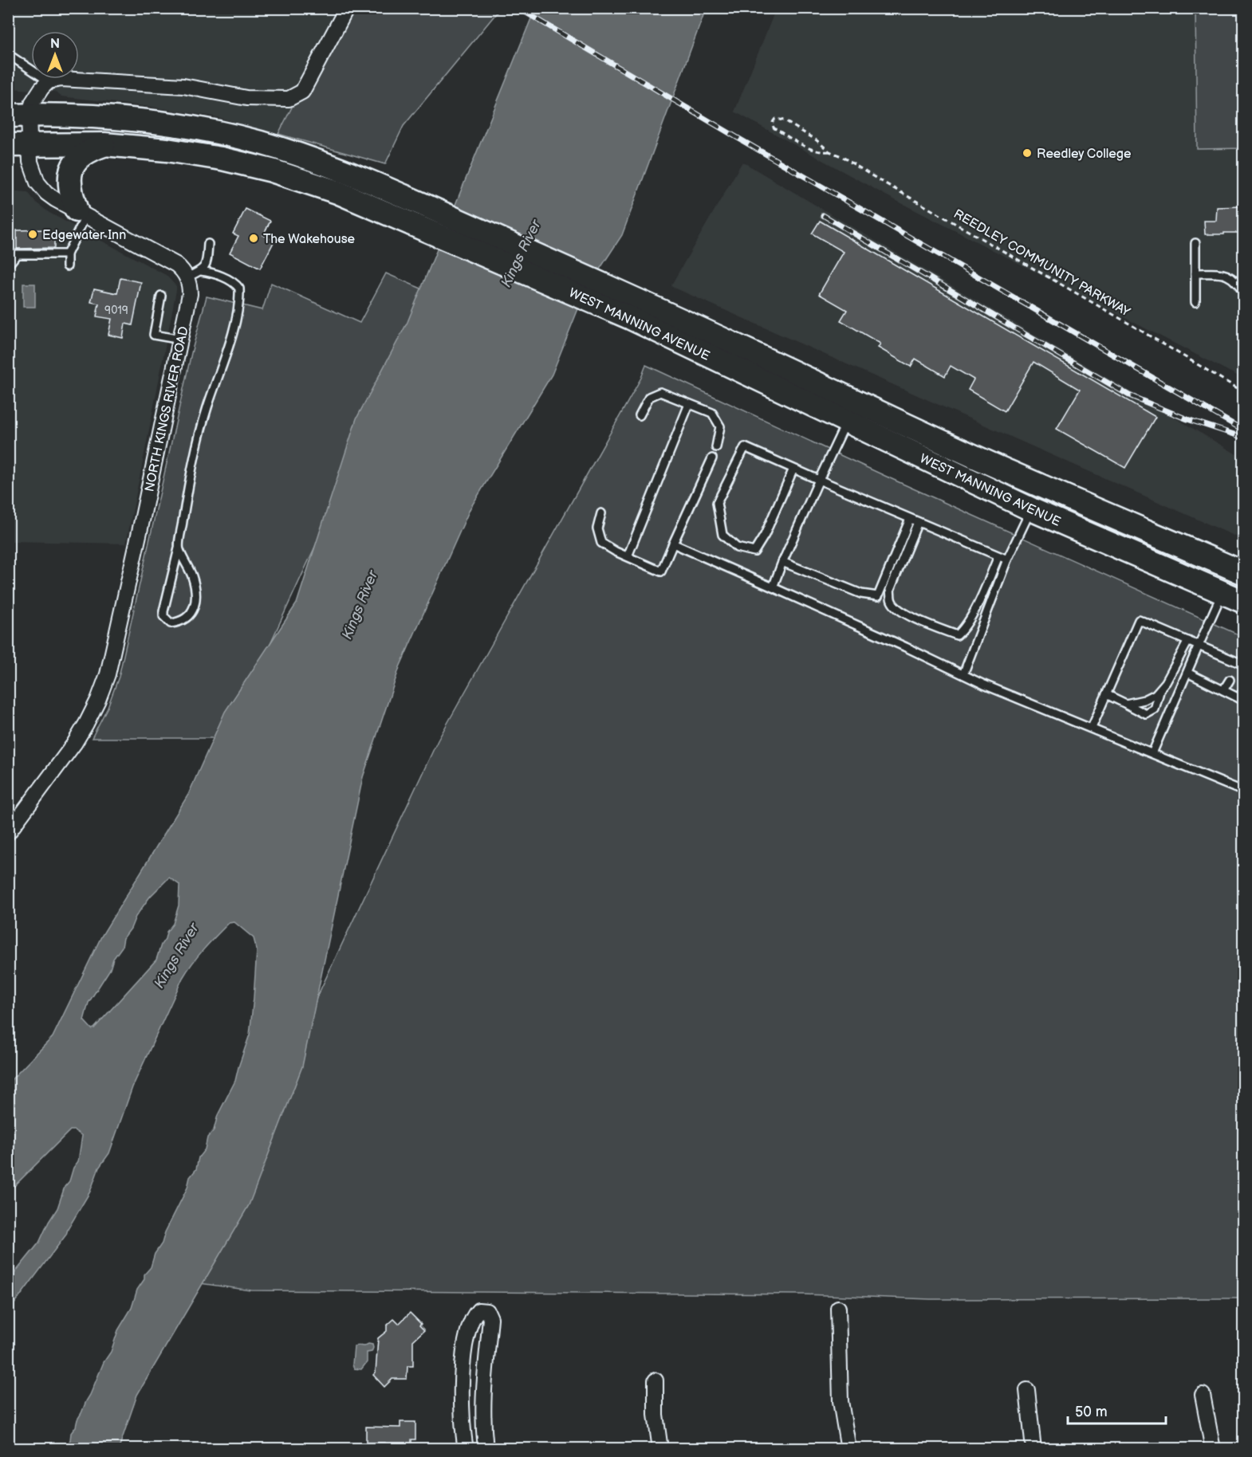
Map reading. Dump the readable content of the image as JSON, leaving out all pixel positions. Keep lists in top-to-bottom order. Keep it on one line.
{"streets":{"main road":["WEST MANNING AVENUE"],"street":["NORTH KINGS RIVER ROAD"],"path":["REEDLEY COMMUNITY PARKWAY"]},"water":["Kings River"],"places":["Reedley College","Edgewater Inn","The Wakehouse"],"house_numbers":["9019"],"scale_bar":"50 m","north":"top"}
